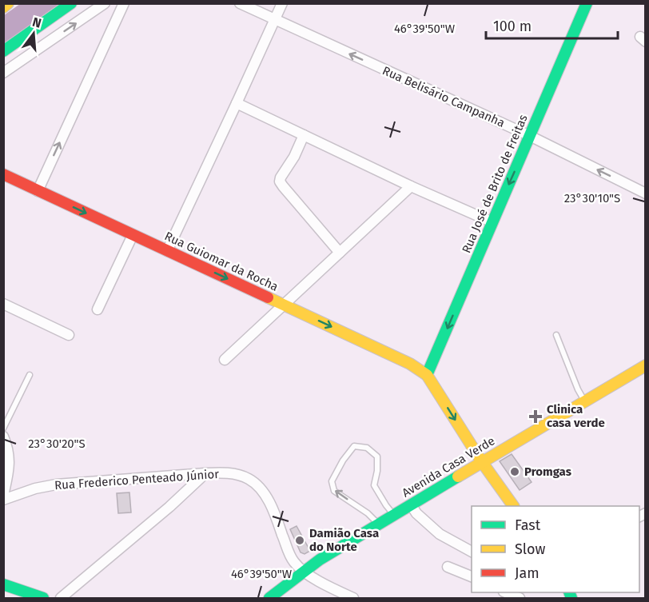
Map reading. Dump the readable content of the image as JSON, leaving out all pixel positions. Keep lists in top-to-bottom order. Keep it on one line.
{"streets":{"street":["Rua Belisário Campanha","Rua José de Brito de Freitas","Rua Guiomar da Rocha","Avenida Casa Verde","Rua Frederico Penteado Júnior"]},"crossings":[["Rua Belisário Campanha","Rua José de Brito de Freitas"],["Rua José de Brito de Freitas","Rua Guiomar da Rocha"],["Avenida Casa Verde","Rua Frederico Penteado Júnior"]],"one_way":["Rua Belisário Campanha","Rua José de Brito de Freitas","Rua Guiomar da Rocha"],"places":{"health":["Clinica casa verde"],"other":["Promgas","Damião Casa do Norte"]},"legend":["Fast","Slow","Jam"],"scale_bar":"100 m","north":"top","coordinates":["46°39'50\"W","23°30'10\"S","23°30'20\"S"]}
